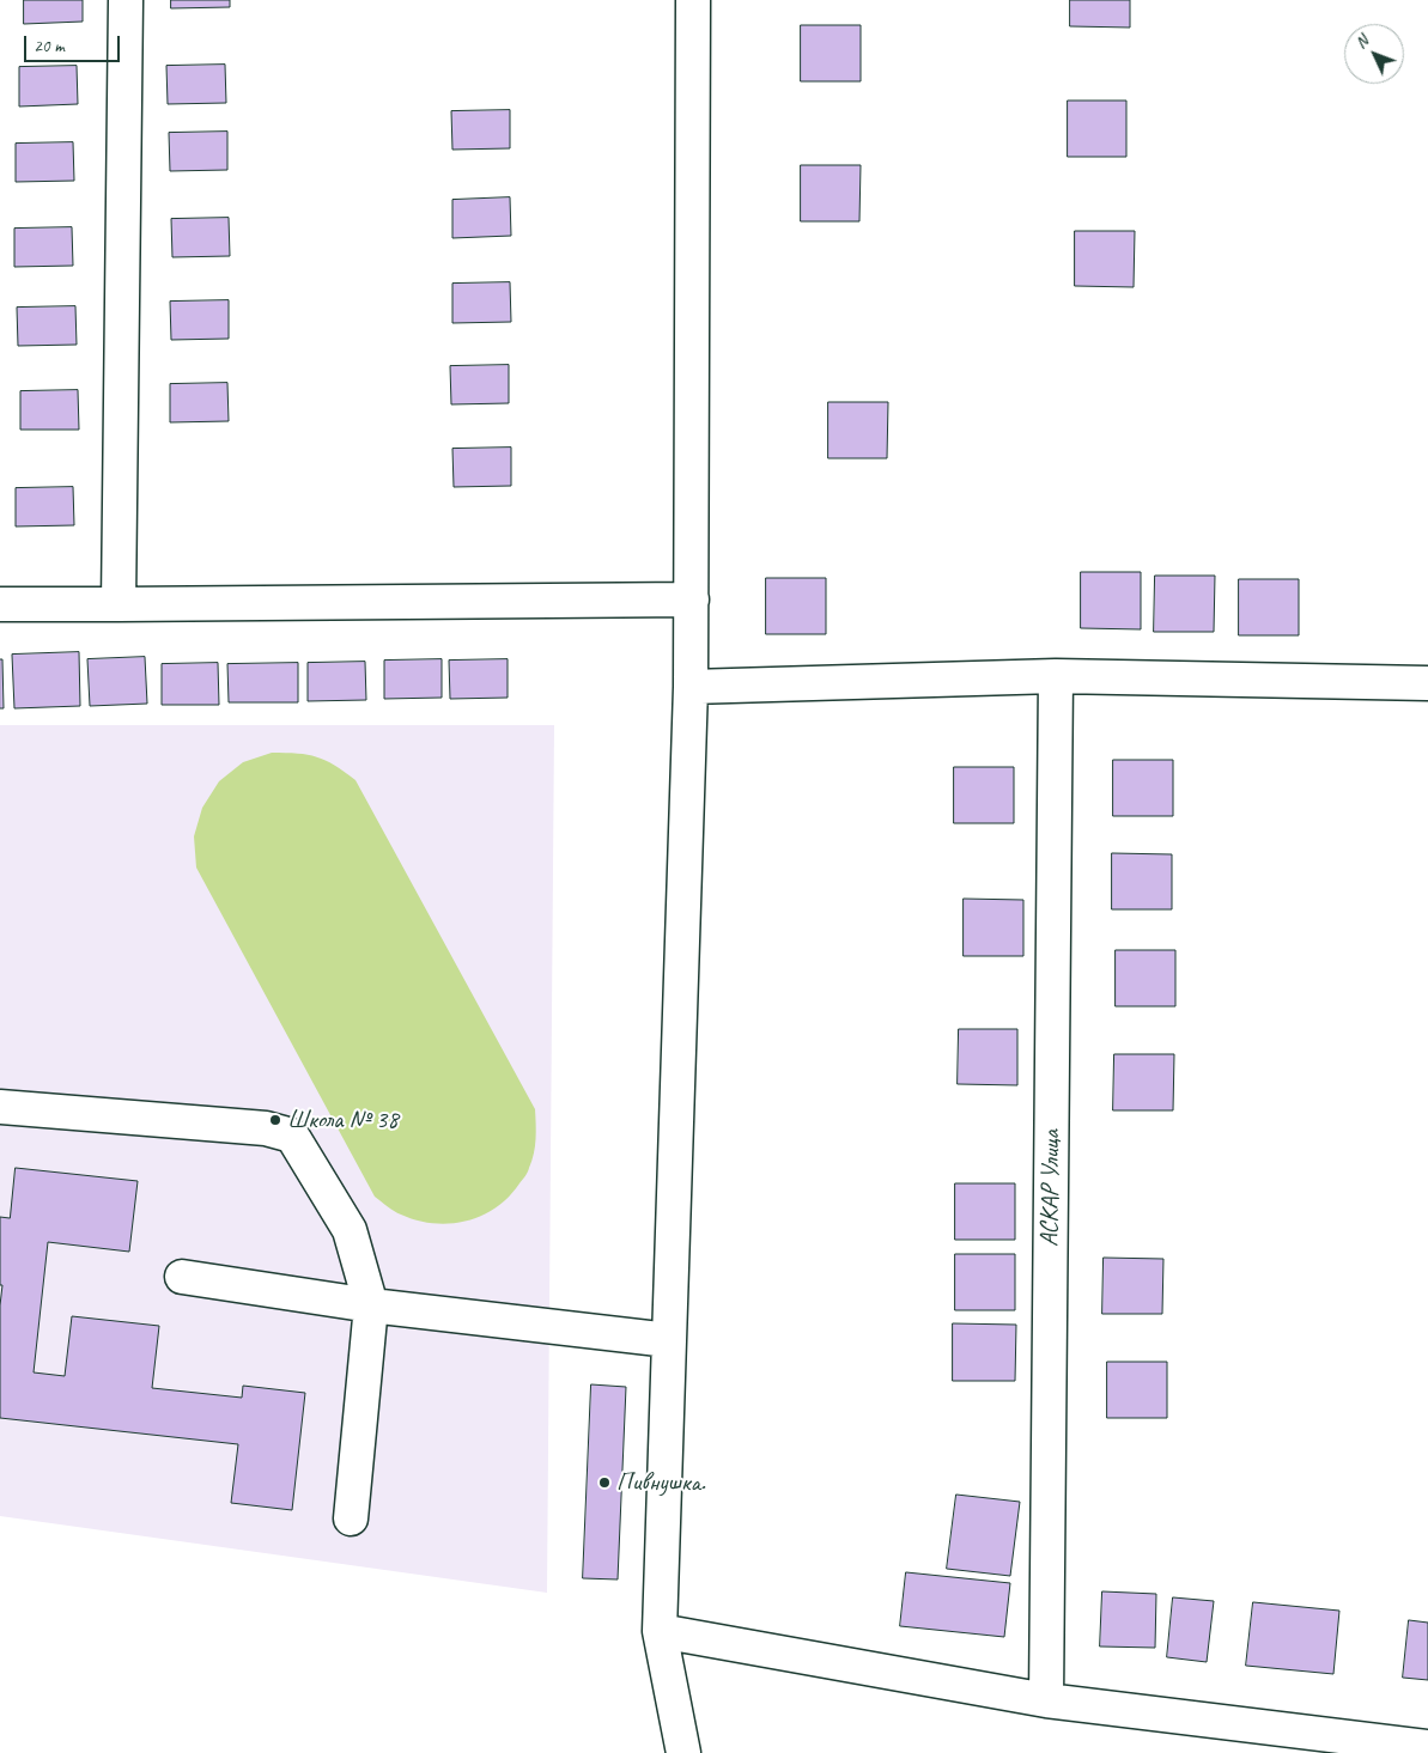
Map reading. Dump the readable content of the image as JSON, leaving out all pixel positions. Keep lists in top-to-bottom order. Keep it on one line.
{"streets":{"street":["АСКАР Улица"]},"places":["Школа № 38","Пивнушка."],"scale_bar":"20 m","north":"top left"}
